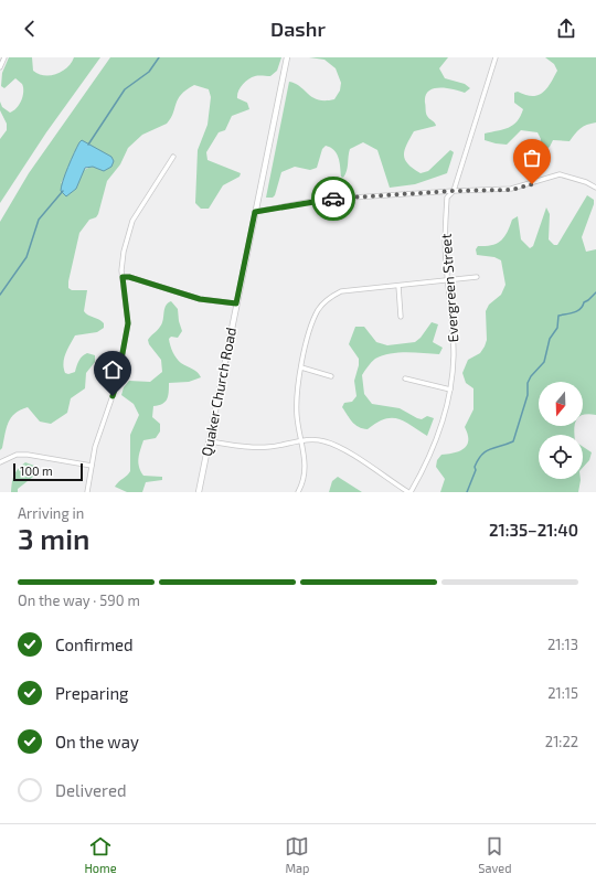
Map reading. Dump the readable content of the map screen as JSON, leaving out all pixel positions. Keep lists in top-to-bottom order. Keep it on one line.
{"streets":{"street":["Evergreen Street","Quaker Church Road"]},"scale_bar":"100 m","north":"bottom","page":{"header":"Dashr","scale":"100 m","heading":["3 min","Arriving in","21:35–21:40"],"bar":"On the way · 590 m","list":[["Confirmed","21:13"],["Preparing","21:15"],["On the way","21:22"],"Delivered"],"tabs":["Home","Map","Saved"]}}
